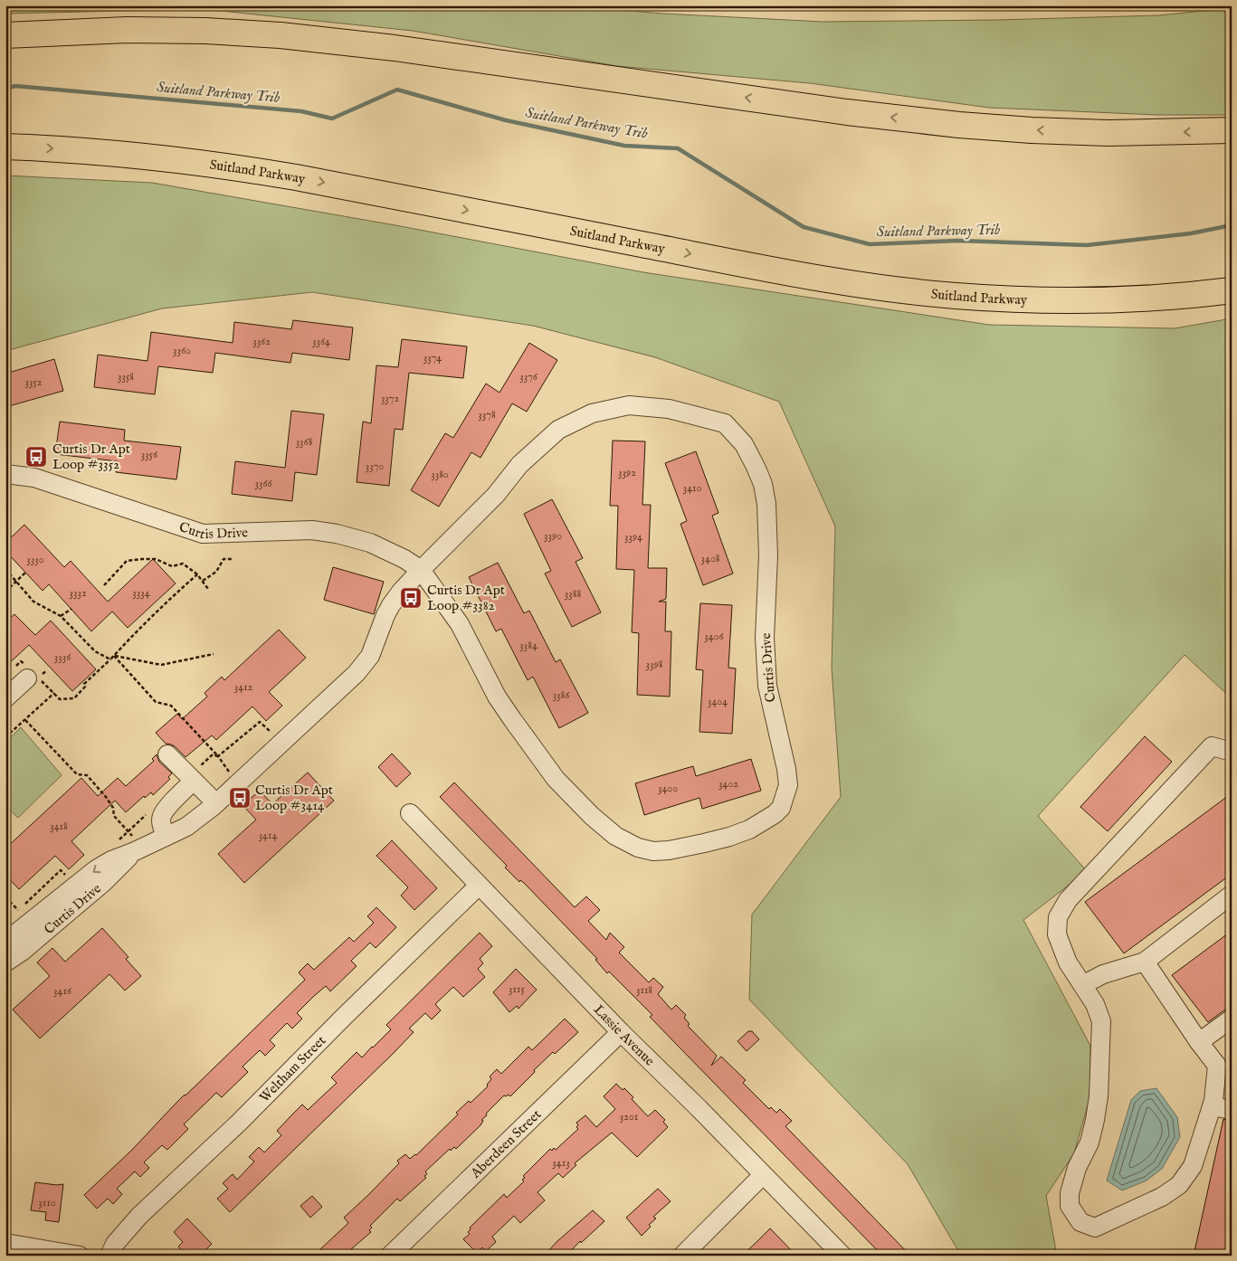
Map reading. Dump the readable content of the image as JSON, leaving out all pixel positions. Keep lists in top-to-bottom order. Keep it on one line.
{"streets":{"highway":["Suitland Parkway"],"street":["Curtis Drive","Lassie Avenue","Weltham Street","Aberdeen Street"]},"crossings":[["Lassie Avenue","Weltham Street"],["Lassie Avenue","Aberdeen Street"]],"water":["Suitland Parkway Trib"],"places":{"bus stop":["Curtis Dr Apt Loop #3352","Curtis Dr Apt Loop #3382","Curtis Dr Apt Loop #3414"]},"house_numbers":["3362","3364","3360","3374","3358","3376","3352","3372","3378","3368","3356","3370","3392","3380","3366","3410","3390","3394","3408","3330","3332","3334","3388","3406","3384","3336","3398","3412","3386","3404","3402","3400","3418","3414","3115","3118","3416","3201","3413","3110"]}
